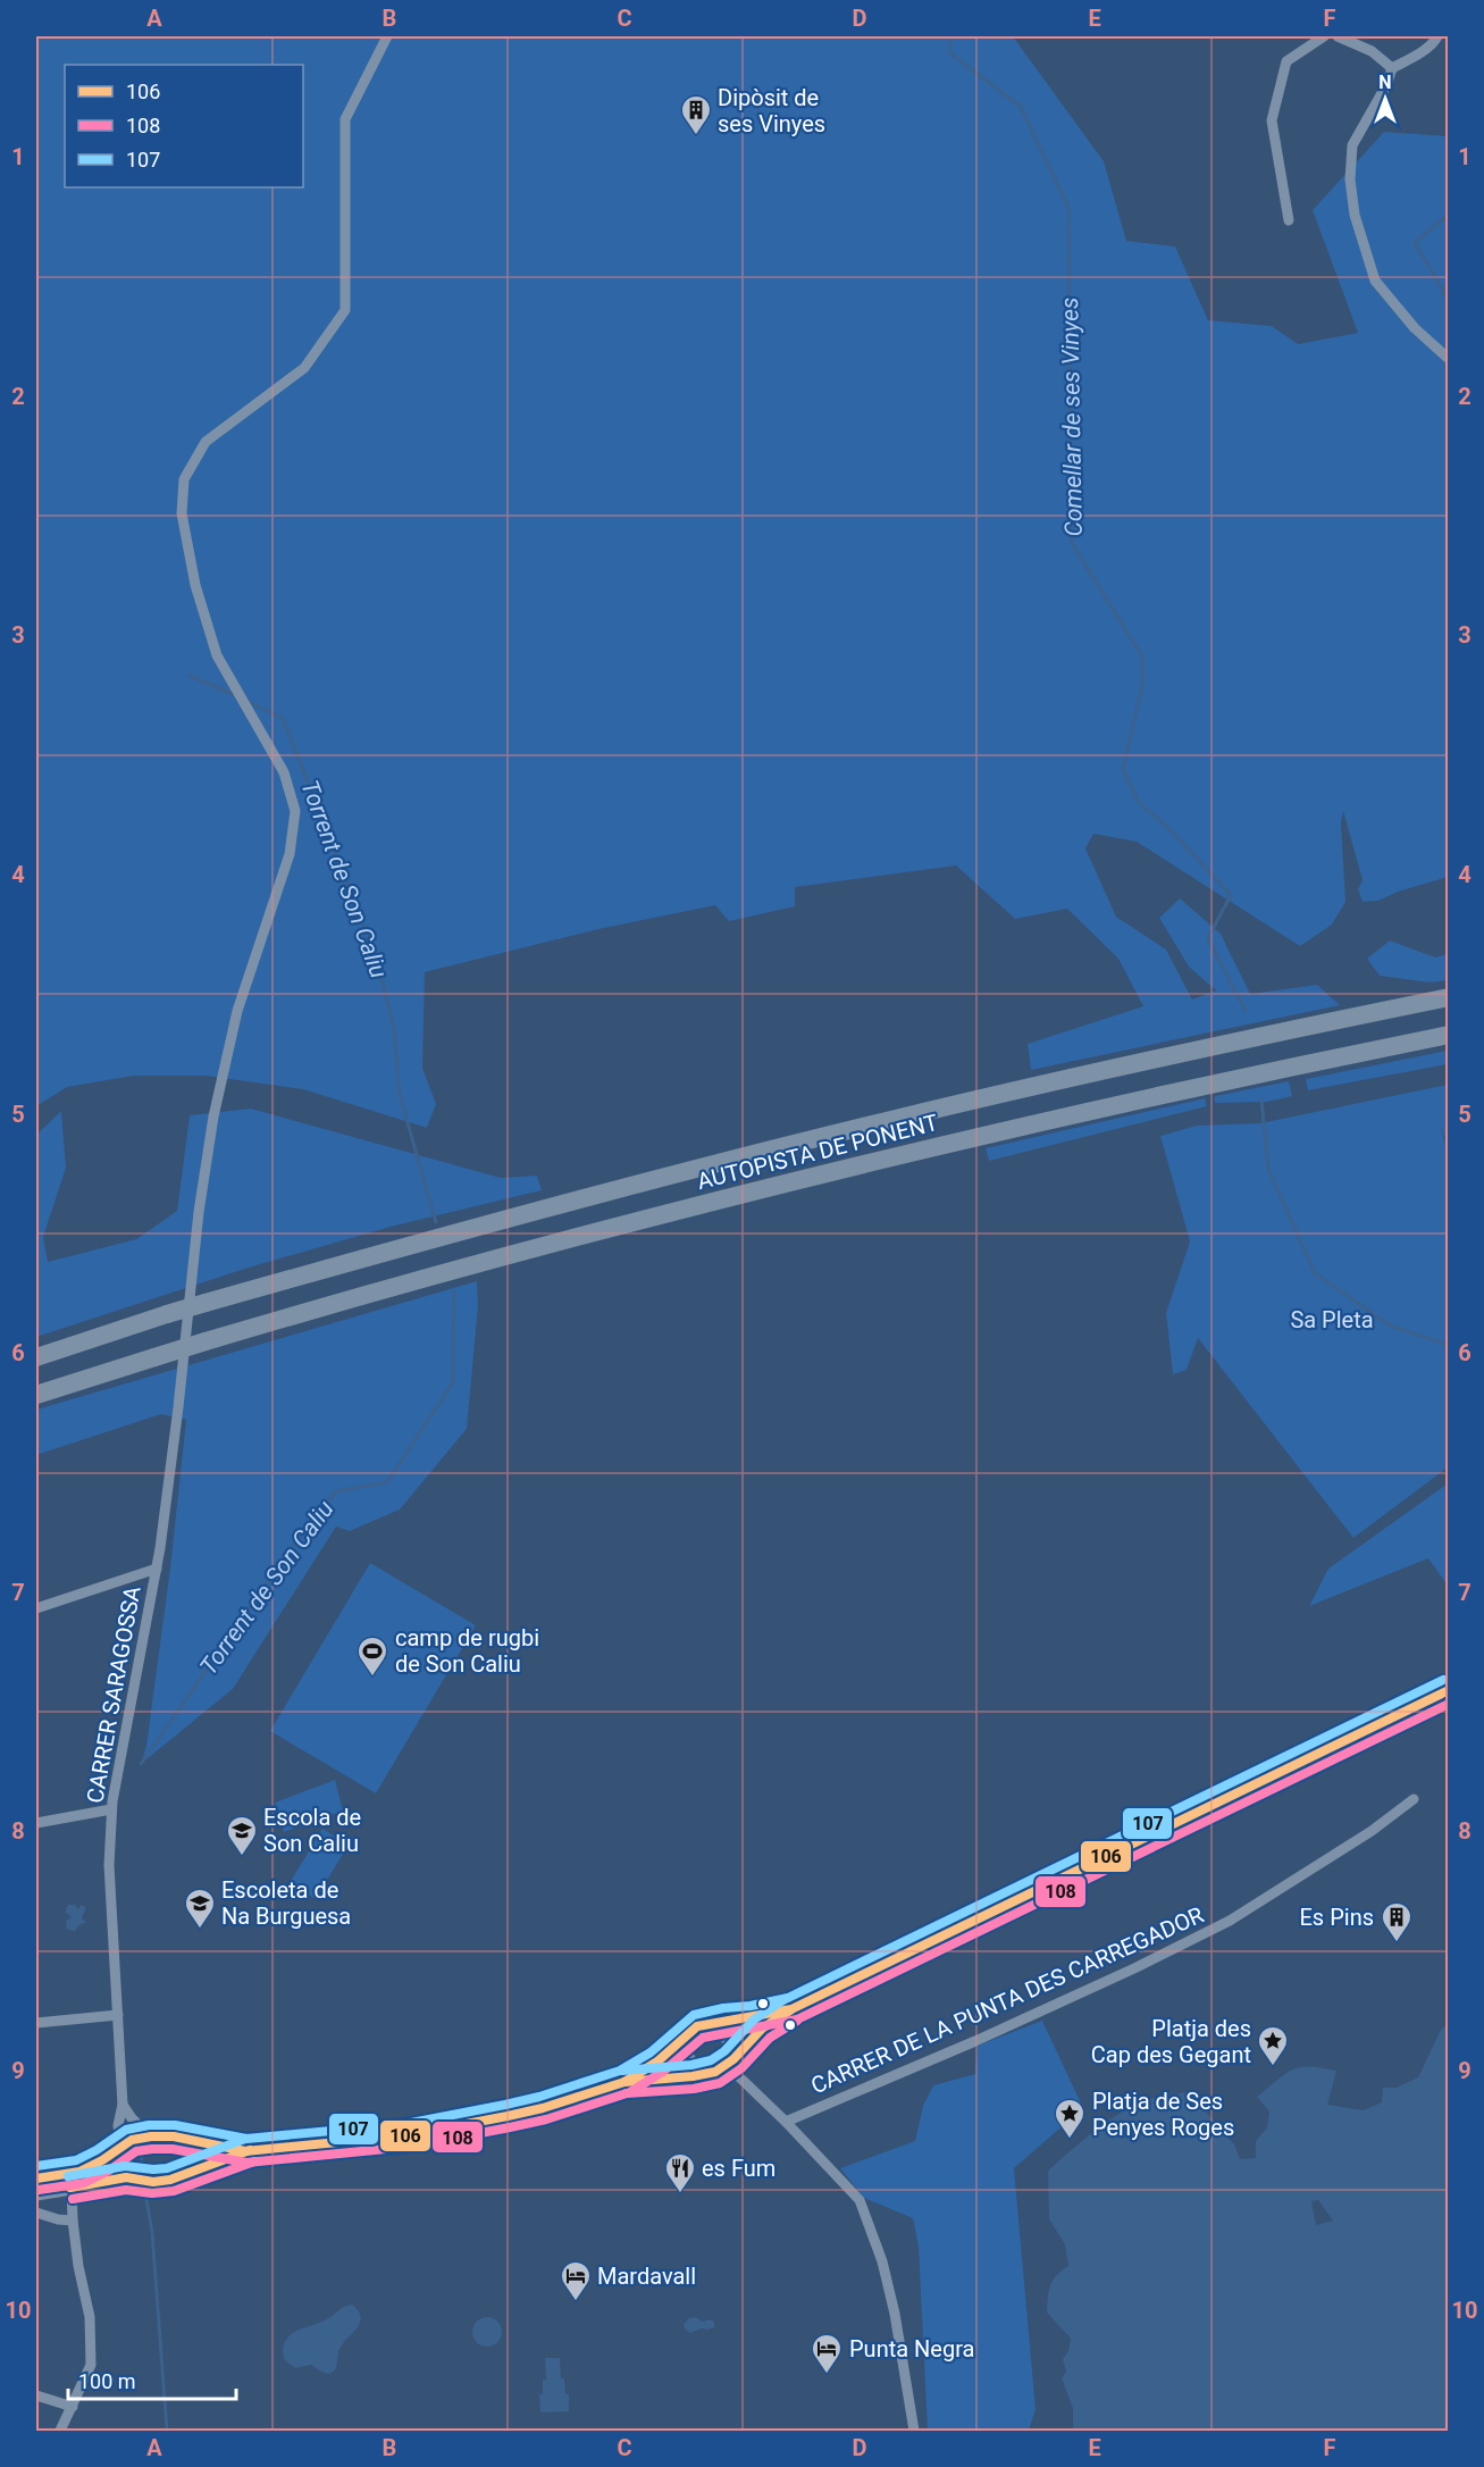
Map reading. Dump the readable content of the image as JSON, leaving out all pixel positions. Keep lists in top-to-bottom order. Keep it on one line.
{"streets":{"highway":["AUTOPISTA DE PONENT"],"street":["CARRER SARAGOSSA","CARRER DE LA PUNTA DES CARREGADOR"]},"crossings":[["AUTOPISTA DE PONENT","CARRER SARAGOSSA"]],"water":["Comellar de ses Vinyes","Torrent de Son Caliu"],"parks":["Sa Pleta"],"places":{"building":["Dipòsit de ses Vinyes","Es Pins"],"sports":["camp de rugbi de Son Caliu"],"school or university":["Escola de Son Caliu","Escoleta de Na Burguesa"],"place":["Platja des Cap des Gegant","Platja de Ses Penyes Roges"],"restaurant":["es Fum"],"hotel":["Mardavall","Punta Negra"]},"lines":["transit line 107","transit line 106","transit line 108"],"legend":["106","108","107"],"scale_bar":"100 m","north":"top","grid":{"columns":["A","B","C","D","E","F"],"rows":["1","2","3","4","5","6","7","8","9","10"]}}
